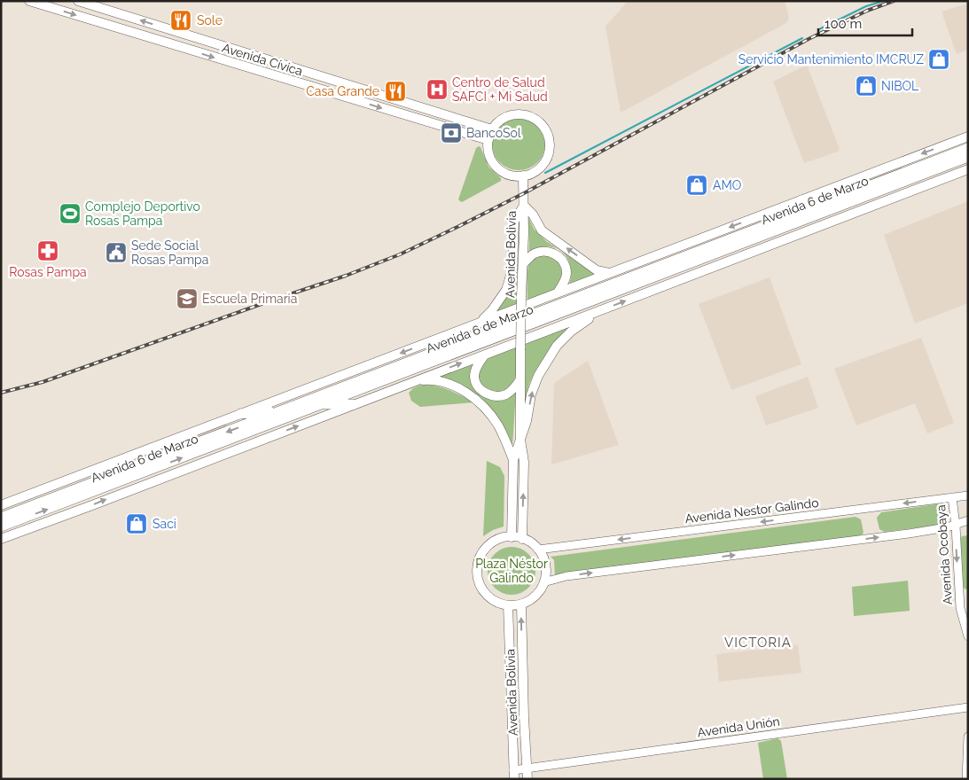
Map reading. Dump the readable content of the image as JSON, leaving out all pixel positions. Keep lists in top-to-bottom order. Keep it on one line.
{"streets":{"highway":["Avenida 6 de Marzo"],"main road":["Avenida Cívica","Avenida Bolivia"],"street":["Avenida Nestor Galindo","Avenida Ocobaya","Avenida Unión"]},"crossings":[["Avenida Cívica","Avenida Bolivia"],["Avenida Bolivia","Avenida Nestor Galindo"],["Avenida Bolivia","Avenida Unión"],["Avenida Nestor Galindo","Avenida Ocobaya"]],"one_way":["Avenida Ocobaya"],"districts":["VICTORIA"],"parks":["Plaza Néstor Galindo"],"places":{"restaurant":["Sole","Casa Grande"],"shop":["Servicio Mantenimiento IMCRUZ","NIBOL","AMO","Saci"],"hospital":["Centro de Salud SAFCI + Mi Salud"],"bank":["BancoSol"],"sports":["Complejo Deportivo Rosas Pampa"],"pharmacy":["Rosas Pampa"],"public building":["Sede Social Rosas Pampa"],"school or university":["Escuela Primaria"]},"scale_bar":"100 m"}
